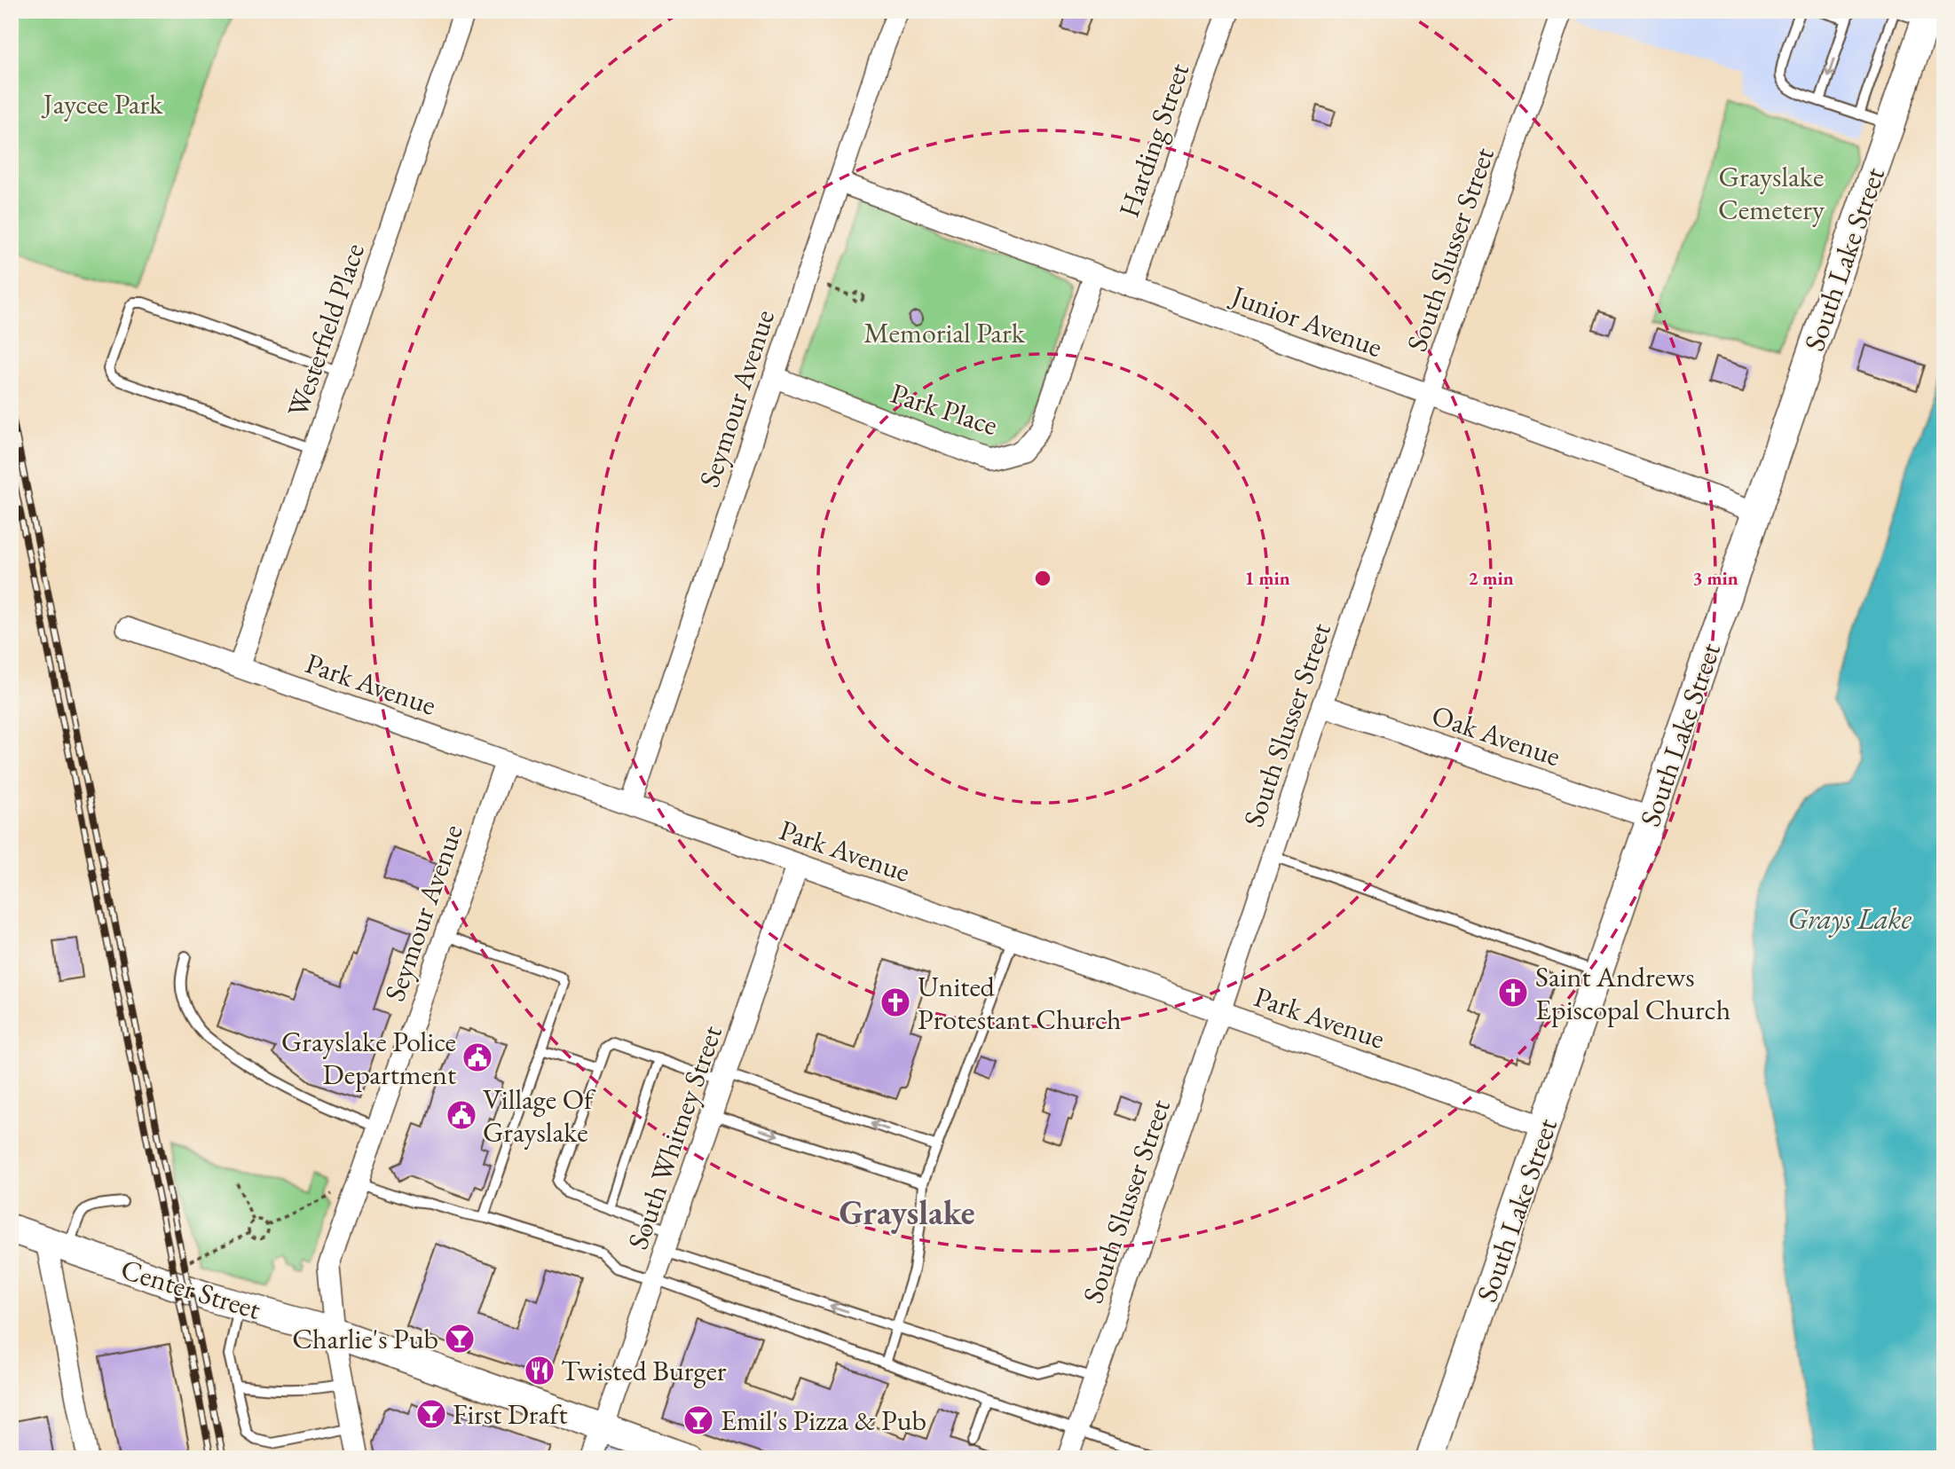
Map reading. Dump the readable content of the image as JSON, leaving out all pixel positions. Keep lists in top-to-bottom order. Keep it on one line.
{"streets":{"street":["Harding Street","South Slusser Street","South Lake Street","Junior Avenue","Westerfield Place","Seymour Avenue","Park Place","Park Avenue","Oak Avenue","South Whitney Street","Center Street"]},"crossings":[["Harding Street","Junior Avenue"],["South Slusser Street","Junior Avenue"],["South Slusser Street","Park Avenue"],["South Slusser Street","Oak Avenue"],["South Lake Street","Junior Avenue"],["South Lake Street","Park Avenue"],["South Lake Street","Oak Avenue"],["Junior Avenue","Seymour Avenue"],["Junior Avenue","Park Place"],["Westerfield Place","Park Avenue"],["Seymour Avenue","Park Place"],["Seymour Avenue","Park Avenue"],["Seymour Avenue","Center Street"],["Park Avenue","South Whitney Street"],["South Whitney Street","Center Street"]],"districts":["Grayslake"],"water":["Grays Lake"],"parks":["Jaycee Park","Grayslake Cemetery","Memorial Park"],"places":{"church":["Saint Andrews Episcopal Church","United Protestant Church"],"public building":["Grayslake Police Department","Village Of Grayslake"],"bar":["Charlie's Pub","First Draft","Emil's Pizza & Pub"],"restaurant":["Twisted Burger"]},"rings":["1 min","2 min","3 min"]}
